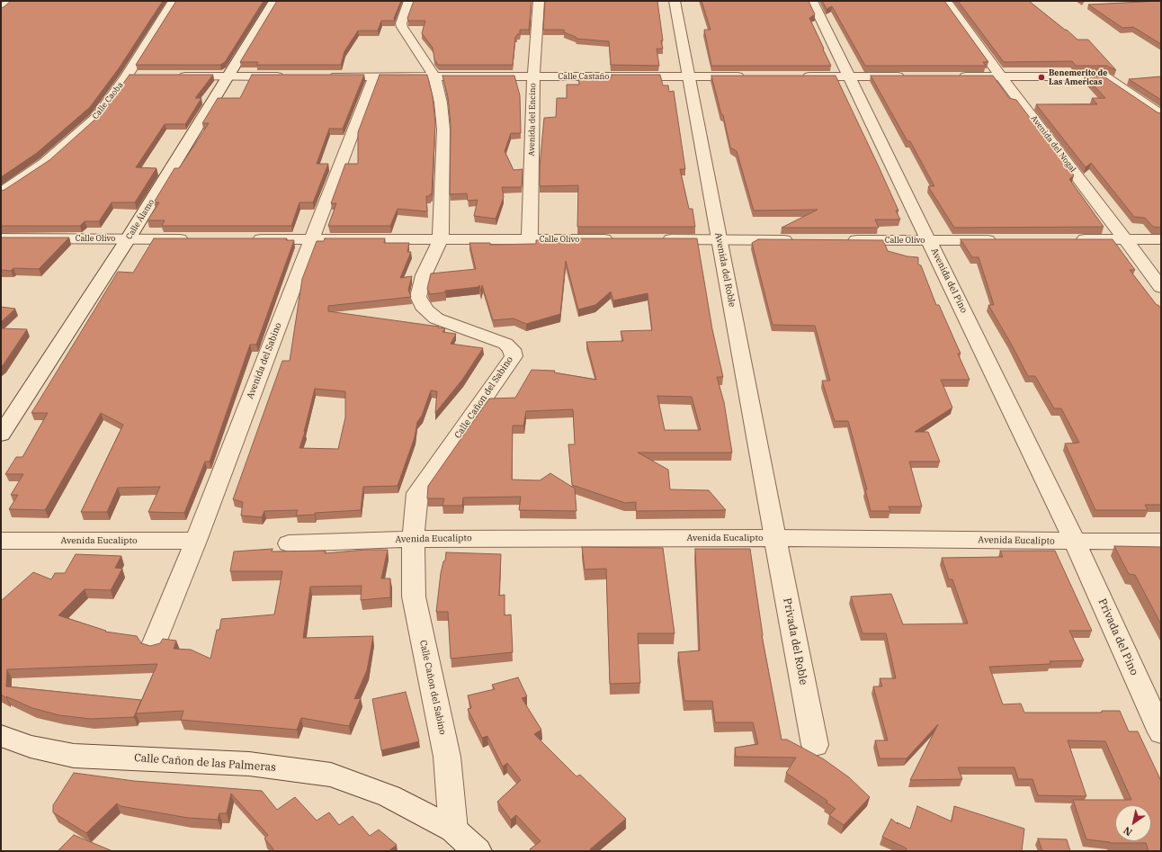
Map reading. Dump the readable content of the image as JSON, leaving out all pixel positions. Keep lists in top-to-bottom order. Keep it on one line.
{"streets":{"street":["Calle Castaño","Calle Caoba","Avenida del Encino","Avenida del Nogal","Calle Álamo","Calle Olivo","Avenida del Roble","Avenida del Pino","Avenida del Sabino","Calle Cañon del Sabino","Avenida Eucalipto","Privada del Pino","Privada del Roble","Calle Cañon de las Palmeras"]},"crossings":[["Calle Castaño","Avenida del Encino"],["Calle Castaño","Avenida del Roble"],["Calle Castaño","Avenida del Sabino"],["Calle Castaño","Calle Cañon del Sabino"],["Avenida del Encino","Calle Olivo"],["Calle Álamo","Calle Olivo"],["Calle Olivo","Avenida del Pino"],["Calle Olivo","Avenida del Sabino"],["Calle Olivo","Calle Cañon del Sabino"],["Avenida del Roble","Avenida Eucalipto"],["Avenida del Roble","Privada del Roble"],["Avenida del Pino","Avenida Eucalipto"],["Avenida del Pino","Privada del Pino"],["Avenida del Sabino","Avenida Eucalipto"],["Calle Cañon del Sabino","Avenida Eucalipto"],["Calle Cañon del Sabino","Calle Cañon de las Palmeras"],["Avenida Eucalipto","Privada del Pino"],["Avenida Eucalipto","Privada del Roble"]],"places":["Benemerito de Las Americas"],"north":"bottom left"}
